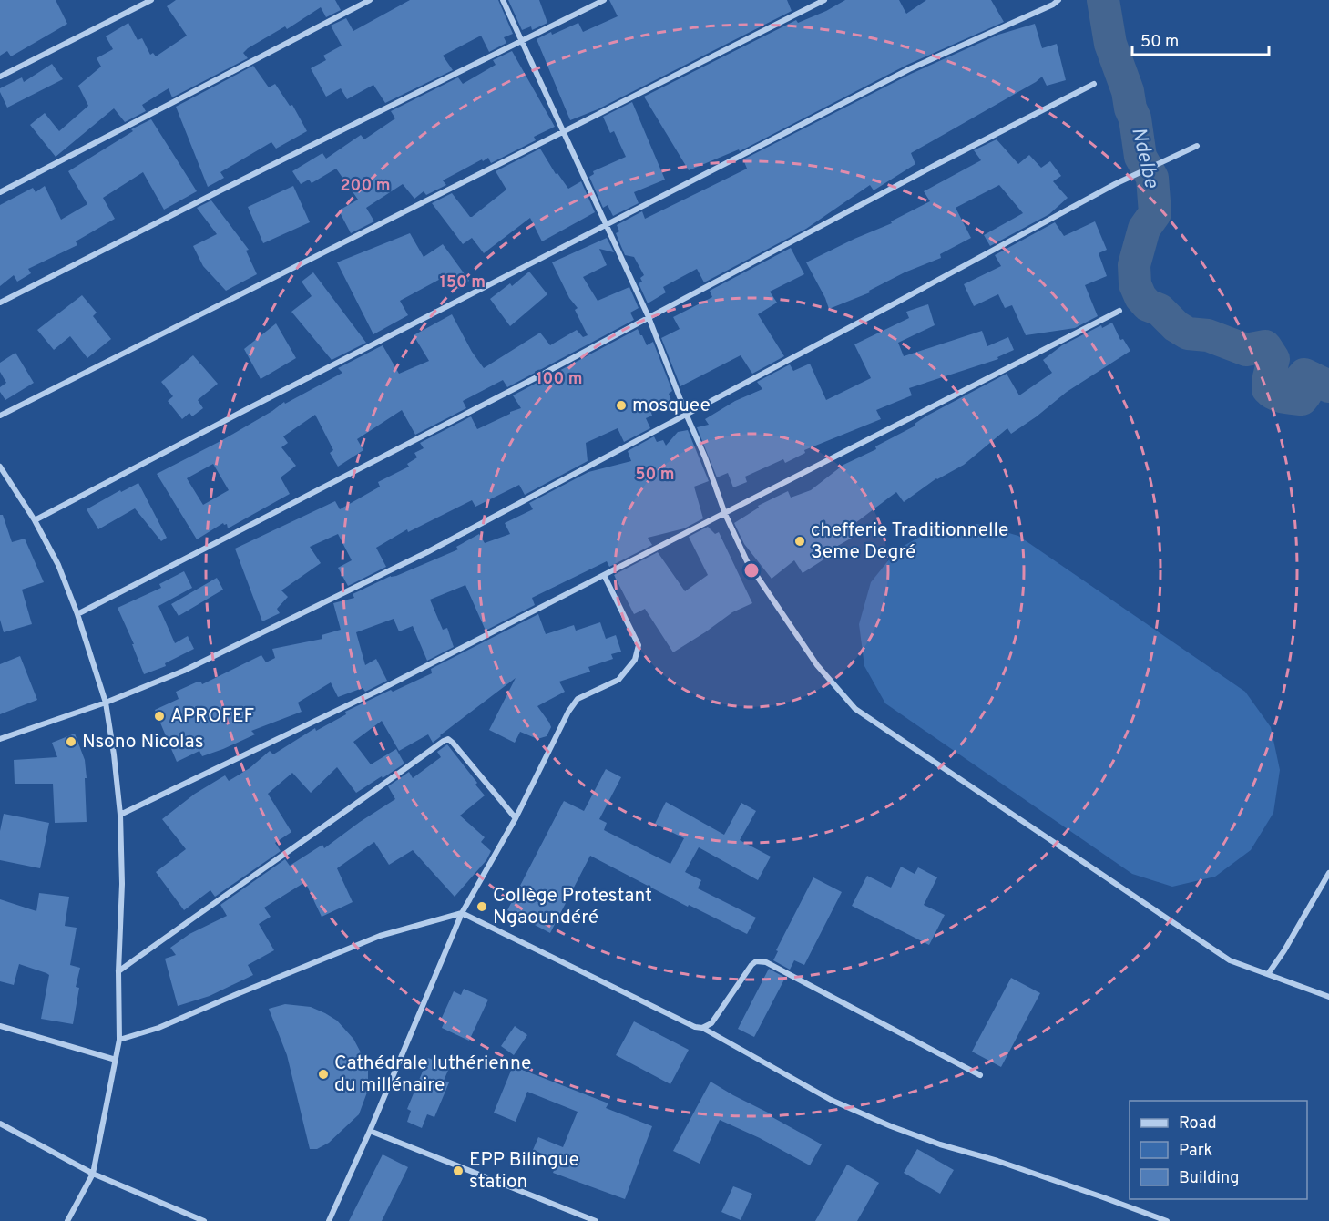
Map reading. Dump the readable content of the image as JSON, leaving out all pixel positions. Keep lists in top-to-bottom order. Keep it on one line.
{"water":["Ndelbe"],"places":["mosquee","chefferie Traditionnelle 3eme Degré","APROFEF","Nsono Nicolas","Collège Protestant Ngaoundéré","Cathédrale luthérienne du millénaire","EPP Bilingue station"],"legend":["Road","Park","Building"],"scale_bar":"50 m","rings":["200 m","150 m","100 m","50 m"]}
